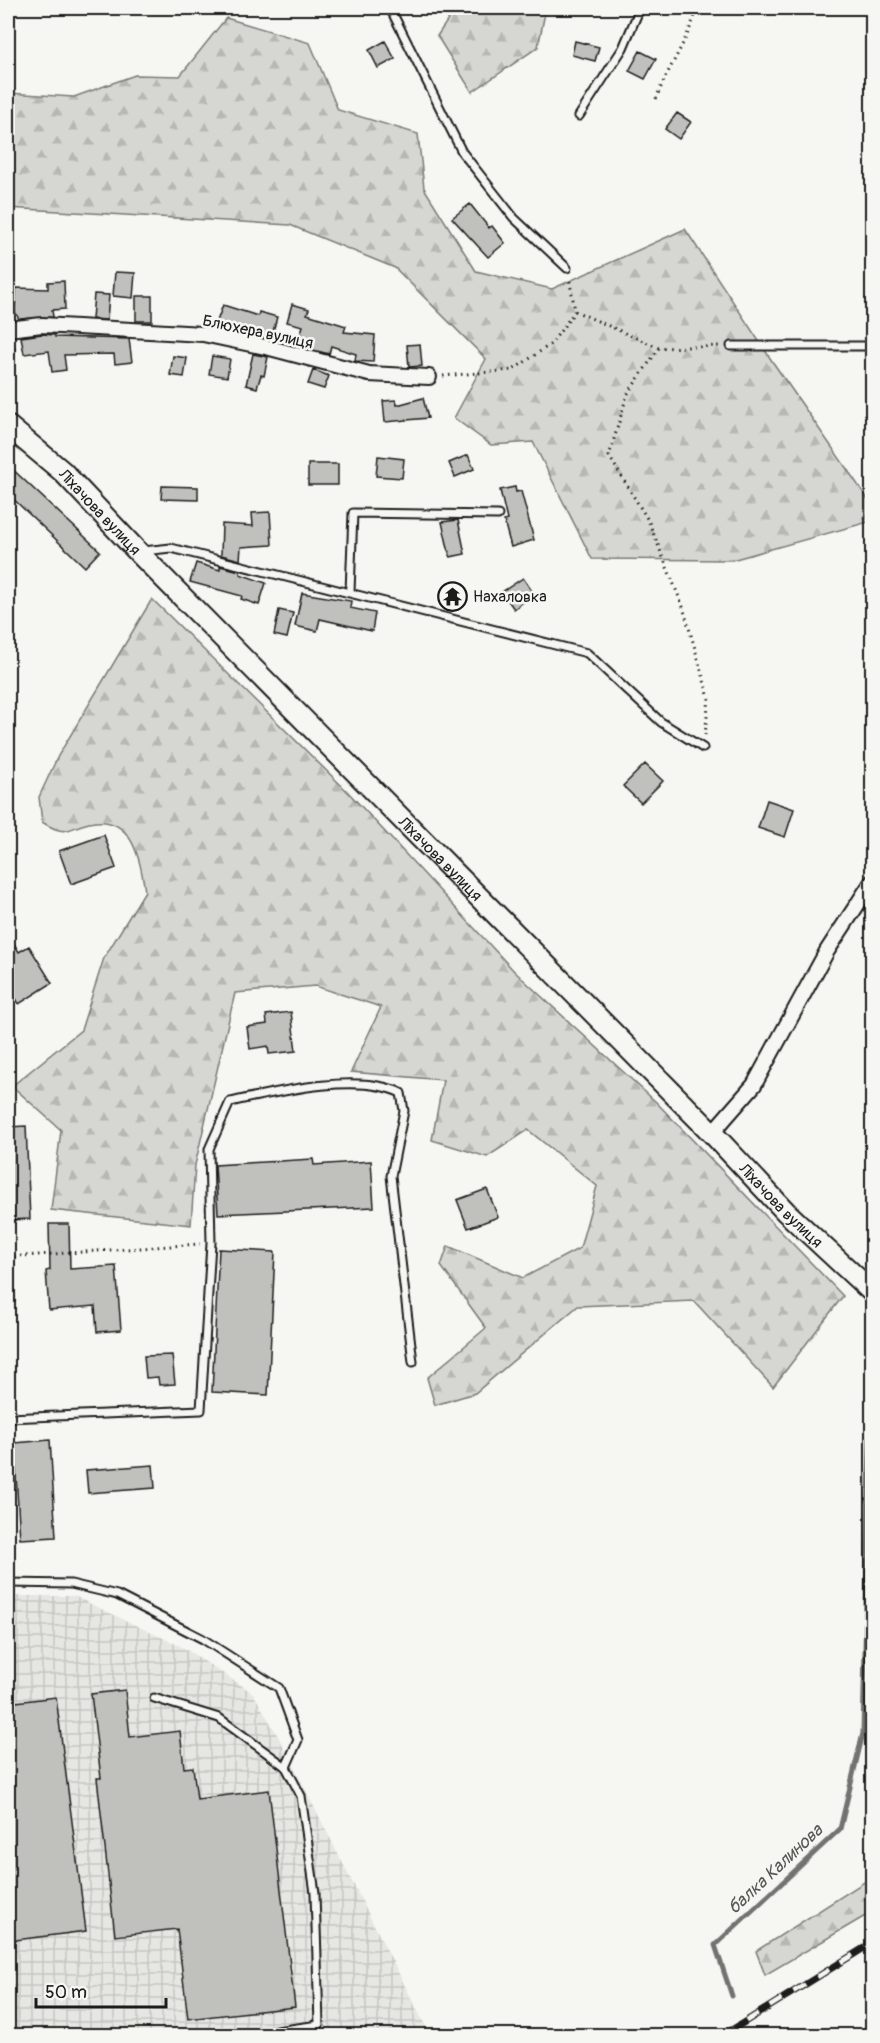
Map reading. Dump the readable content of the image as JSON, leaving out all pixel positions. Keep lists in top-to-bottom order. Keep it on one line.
{"streets":{"street":["Блюхера вулиця","Ліхачова вулиця"]},"water":["балка Калинова"],"places":{"temple":["Нахаловка"]},"scale_bar":"50 m"}
